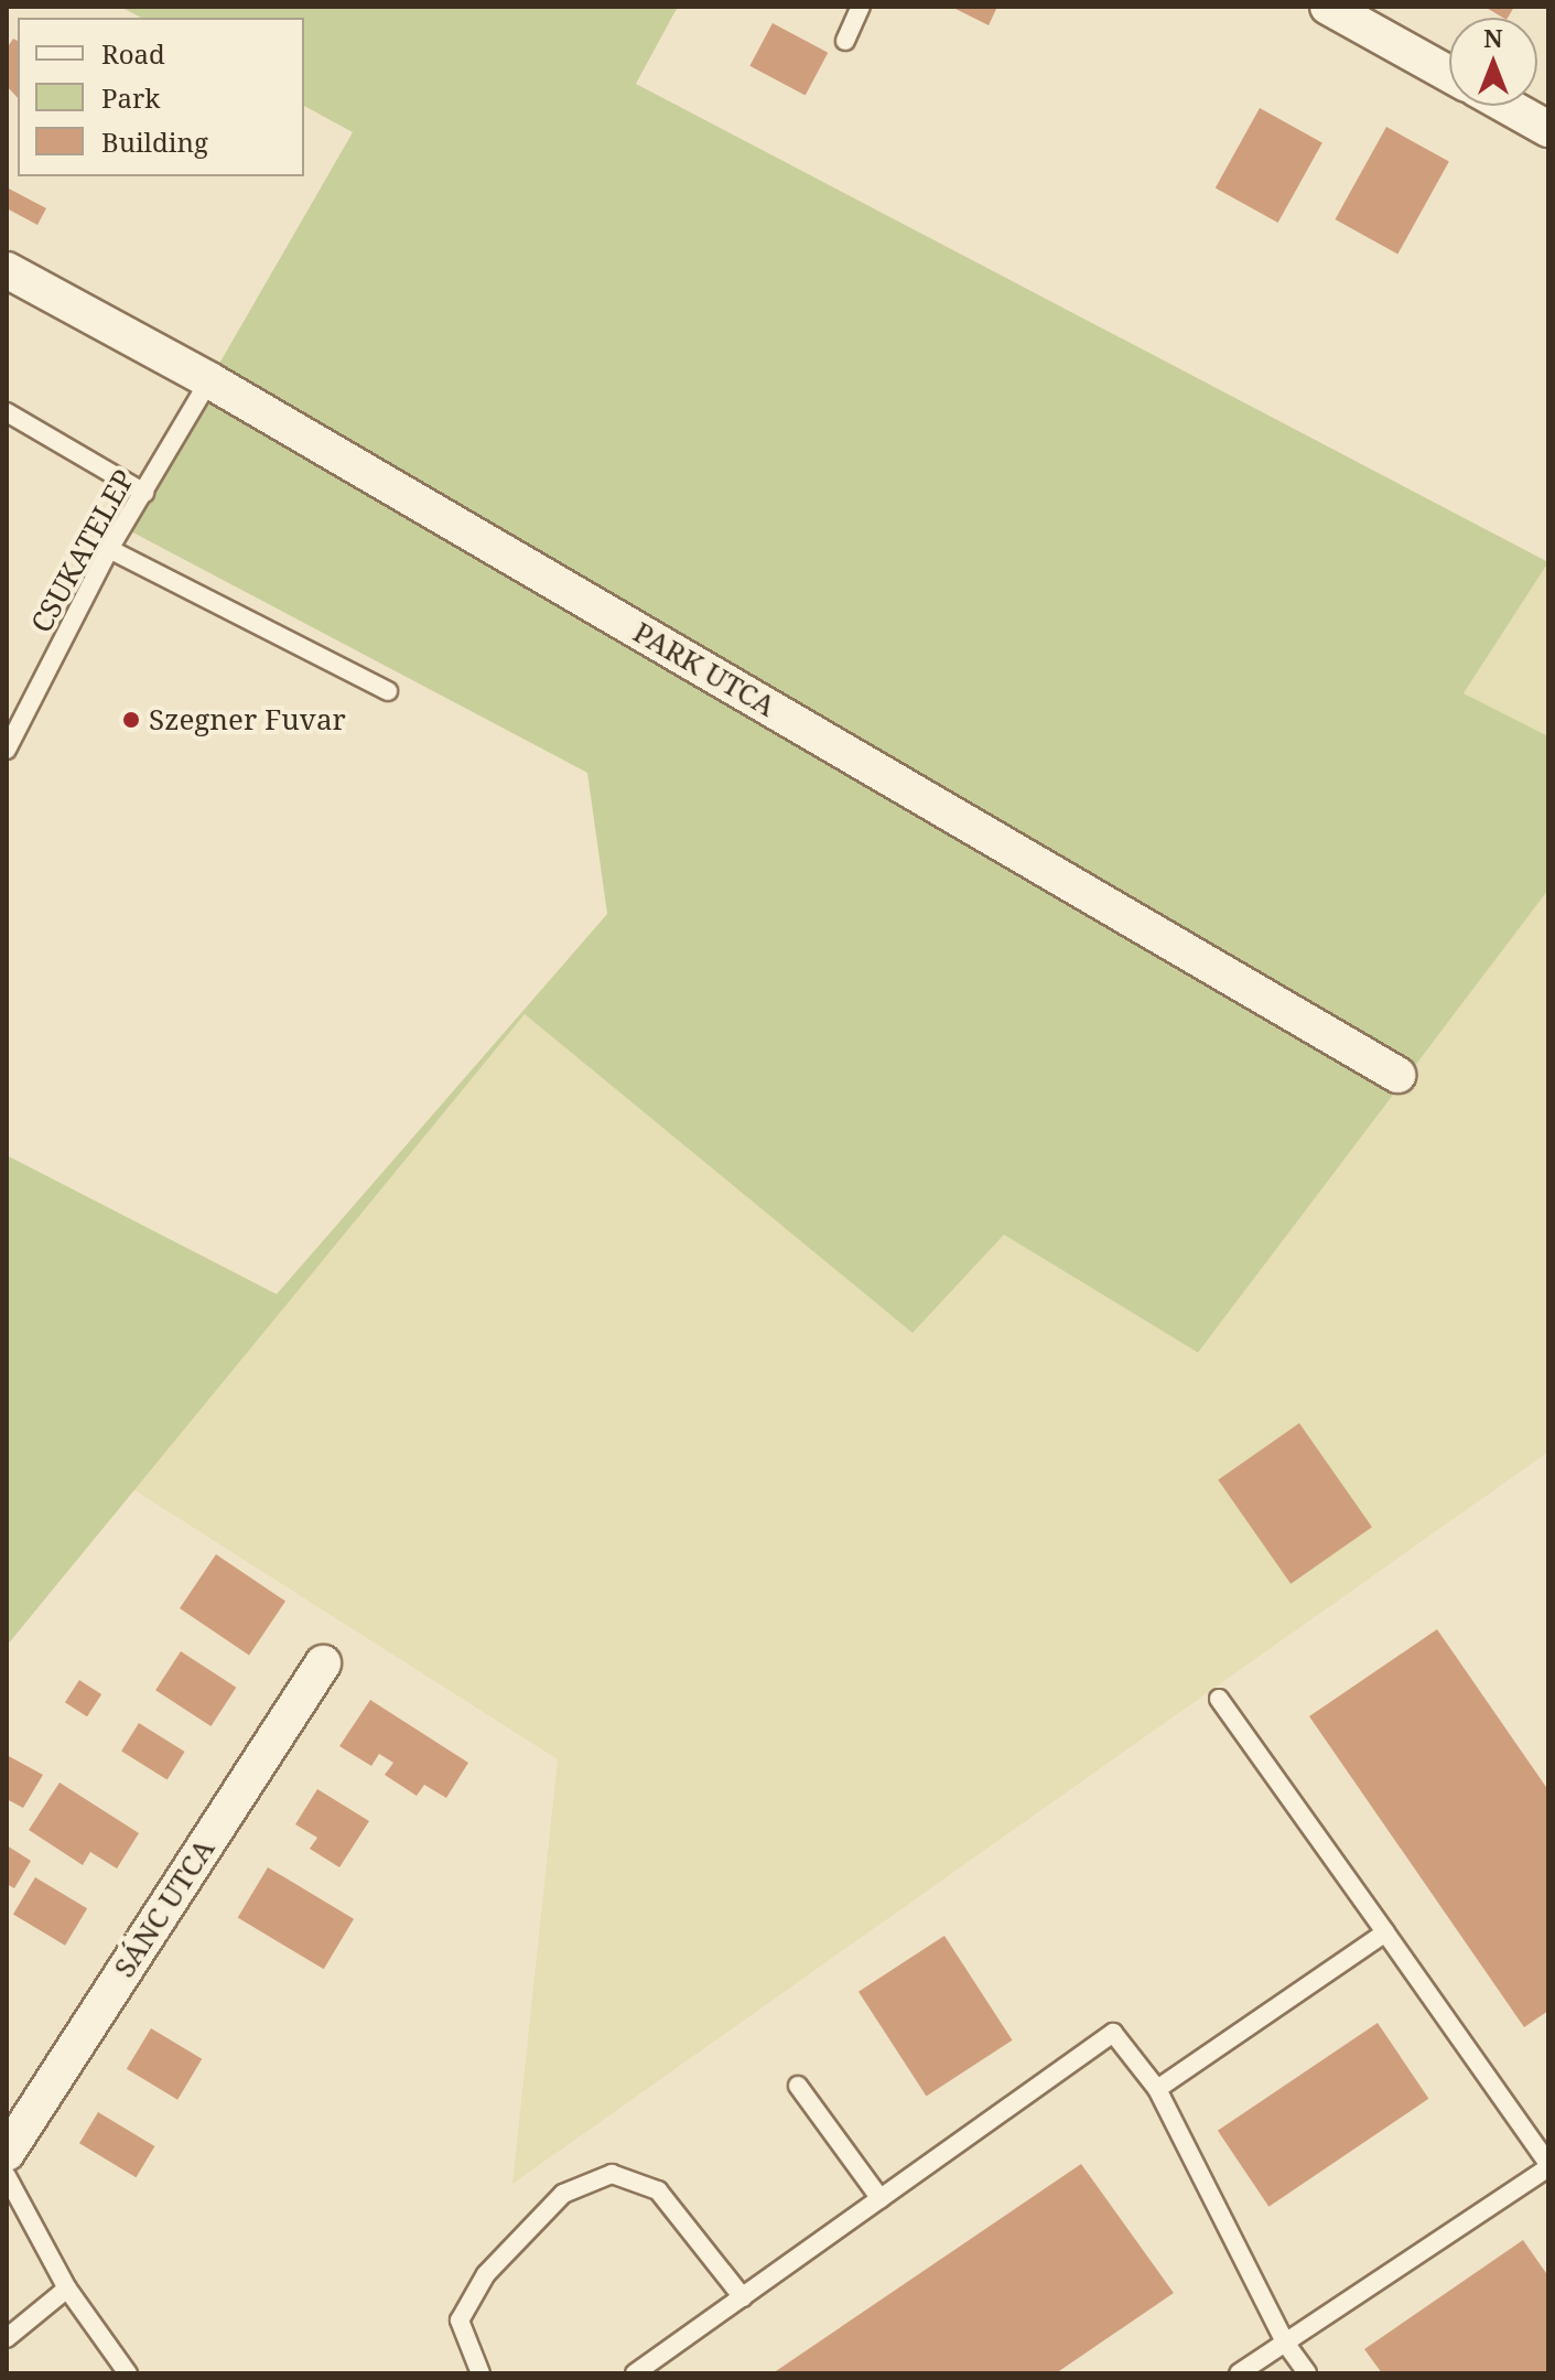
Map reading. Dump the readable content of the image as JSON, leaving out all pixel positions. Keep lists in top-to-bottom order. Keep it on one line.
{"streets":{"street":["PARK UTCA","SÁNC UTCA"],"lane":["CSUKATELEP"]},"crossings":[["CSUKATELEP","PARK UTCA"]],"places":["Szegner Fuvar"],"legend":["Road","Park","Building"],"north":"top"}
